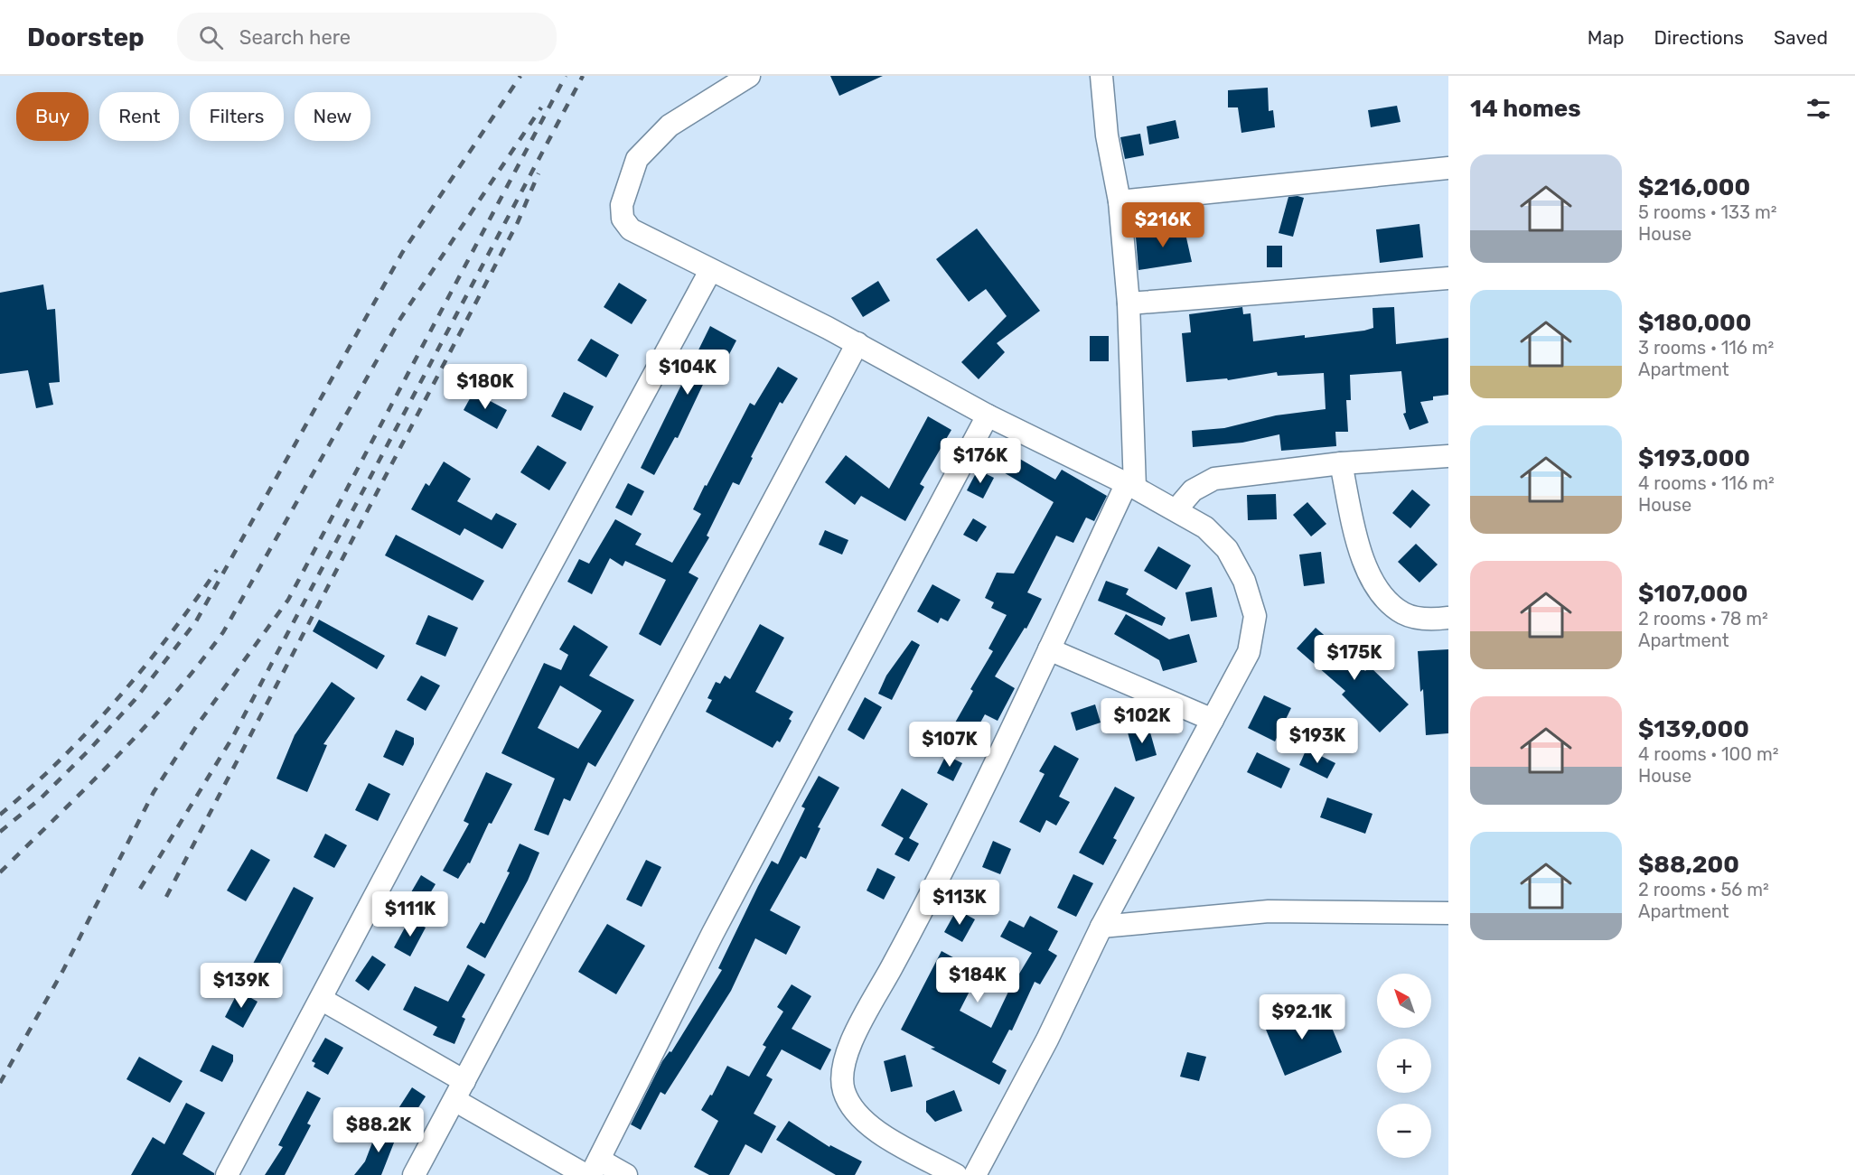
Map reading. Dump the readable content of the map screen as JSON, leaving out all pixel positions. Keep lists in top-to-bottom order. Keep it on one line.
{"north":"top left","page":{"header":"Doorstep","search":"Search here","nav":["Map","Directions","Saved"],"heading":"14 homes","chip":["Buy","Rent","Filters","New"],"list":[{"name":"$216,000","note":"5 rooms · 133 m² · House"},{"name":"$180,000","note":"3 rooms · 116 m² · Apartment"},{"name":"$193,000","note":"4 rooms · 116 m² · House"},{"name":"$107,000","note":"2 rooms · 78 m² · Apartment"},{"name":"$139,000","note":"4 rooms · 100 m² · House"},{"name":"$88,200","note":"2 rooms · 56 m² · Apartment"}],"price":["$216K","$104K","$180K","$176K","$175K","$102K","$193K","$107K","$113K","$111K","$184K","$139K","$92.1K","$88.2K"],"map_buttons":["+","−"]}}
